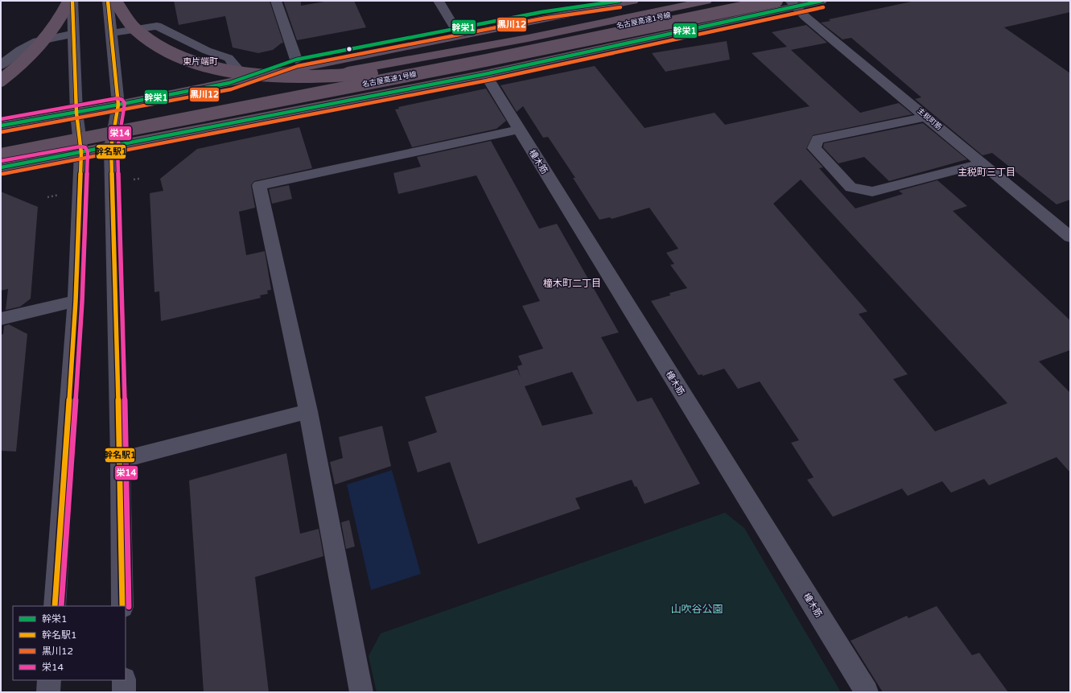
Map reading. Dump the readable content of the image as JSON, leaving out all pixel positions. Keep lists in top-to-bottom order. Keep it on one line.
{"streets":{"highway":["名古屋高速1号線"],"street":["主税町筋","橦木筋"]},"districts":["東片端町","主税町三丁目","橦木町二丁目"],"parks":["山吹谷公園"],"lines":["transit line 幹栄1","transit line 幹名駅1","transit line 黒川12","transit line 栄14"],"legend":["幹栄1","幹名駅1","黒川12","栄14"]}
